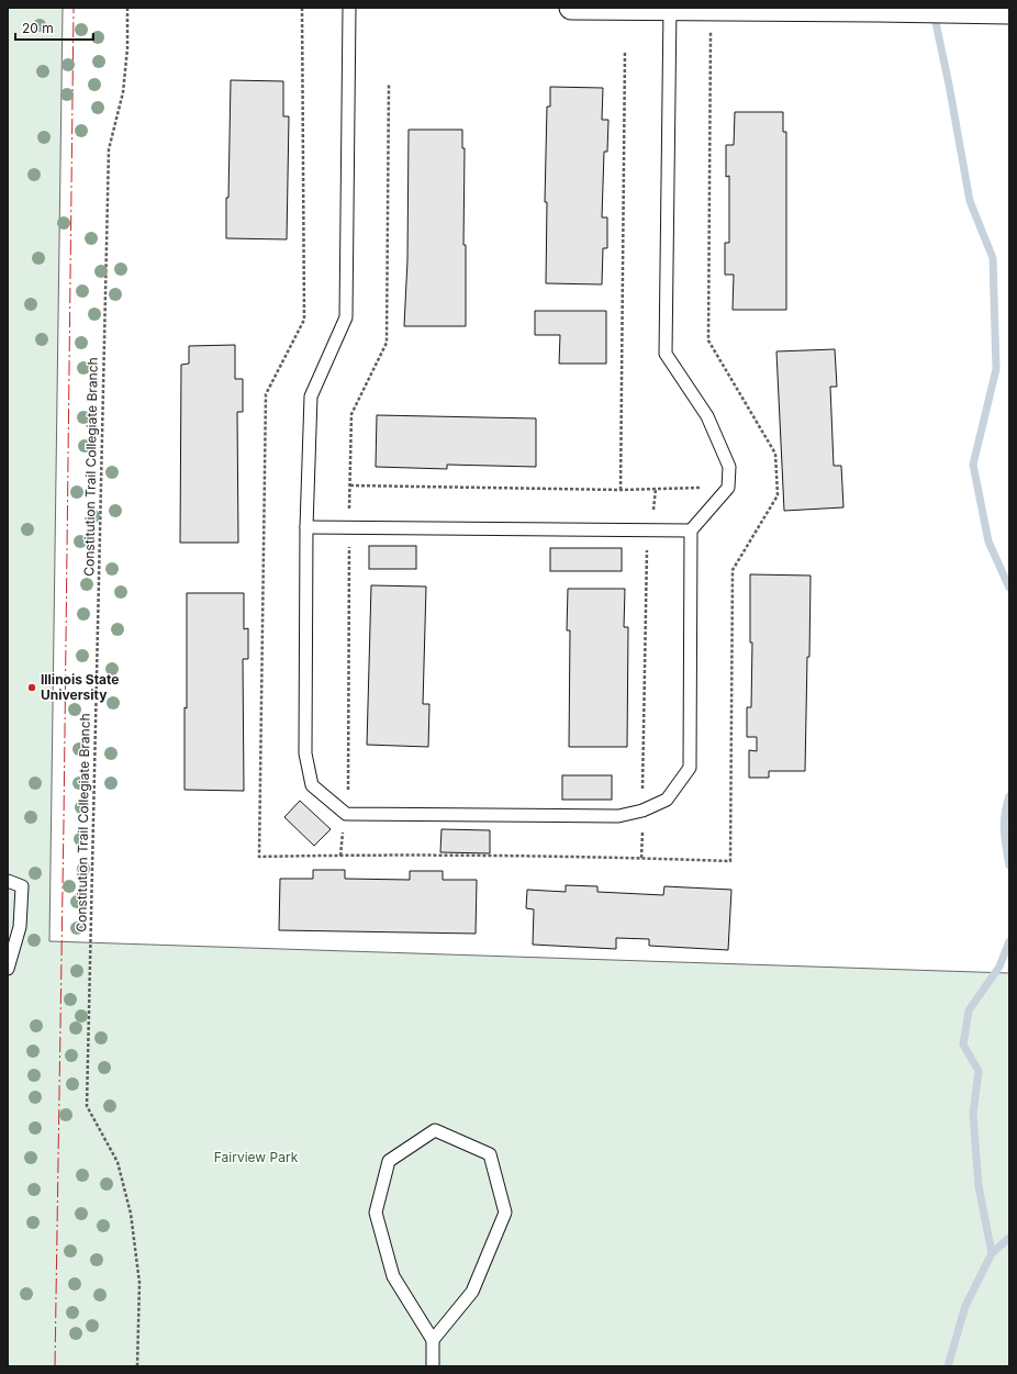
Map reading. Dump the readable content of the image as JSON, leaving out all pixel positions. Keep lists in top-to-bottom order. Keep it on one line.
{"streets":{"path":["Constitution Trail Collegiate Branch"]},"parks":["Fairview Park"],"places":["Illinois State University"],"scale_bar":"20 m"}
